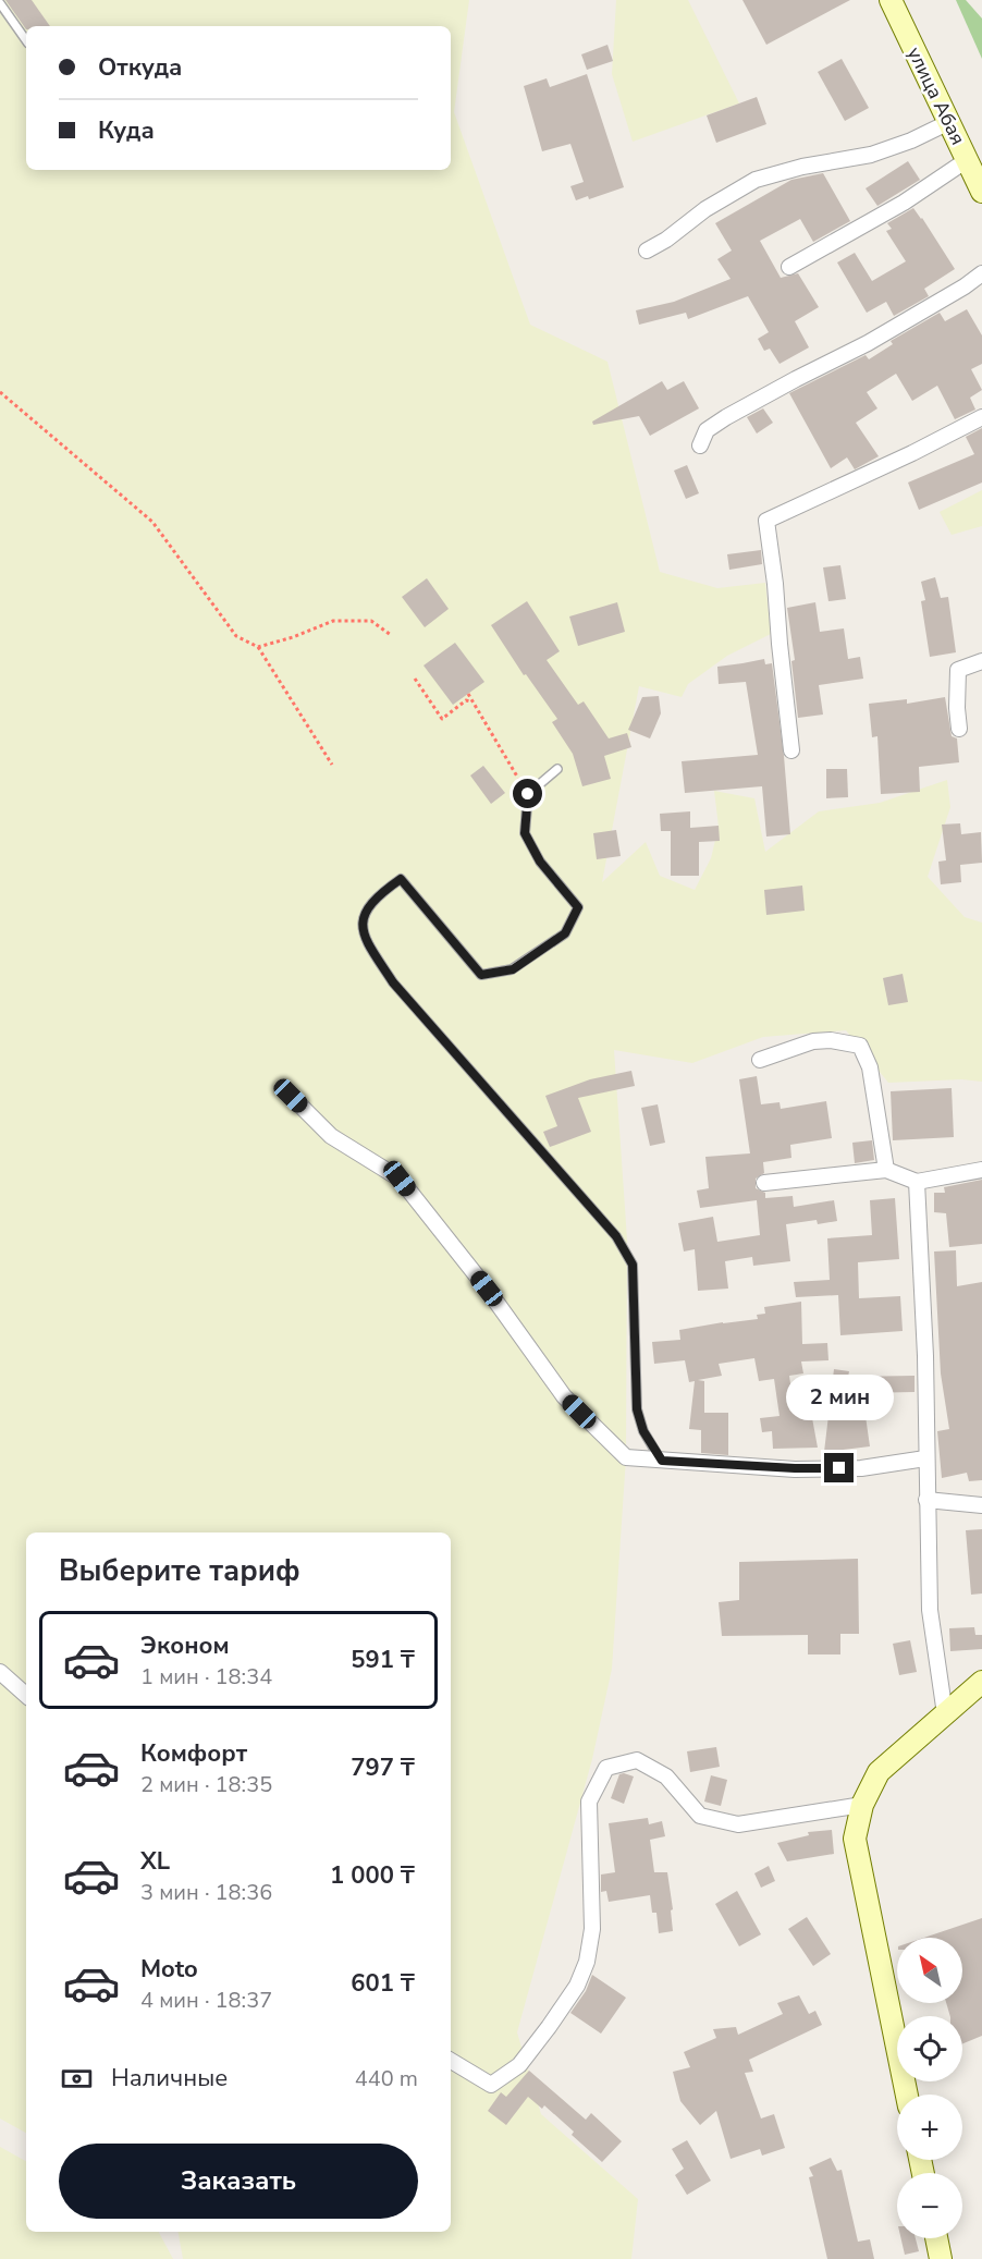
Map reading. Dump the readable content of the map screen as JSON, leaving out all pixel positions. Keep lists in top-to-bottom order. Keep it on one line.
{"streets":{"street":["улица Абая"]},"north":"top left","page":{"banner":["Откуда","Куда"],"bubble":"2 мин","heading":"Выберите тариф","list":[{"name":"Эконом","note":"1 мин · 18:34","value":"591 ₸"},{"name":"Комфорт","note":"2 мин · 18:35","value":"797 ₸"},{"name":"XL","note":"3 мин · 18:36","value":"1 000 ₸"},{"name":"Moto","note":"4 мин · 18:37","value":"601 ₸"}],"map_buttons":["+","−"],"pay":["Наличные","440 m"],"buttons":"Заказать"}}
